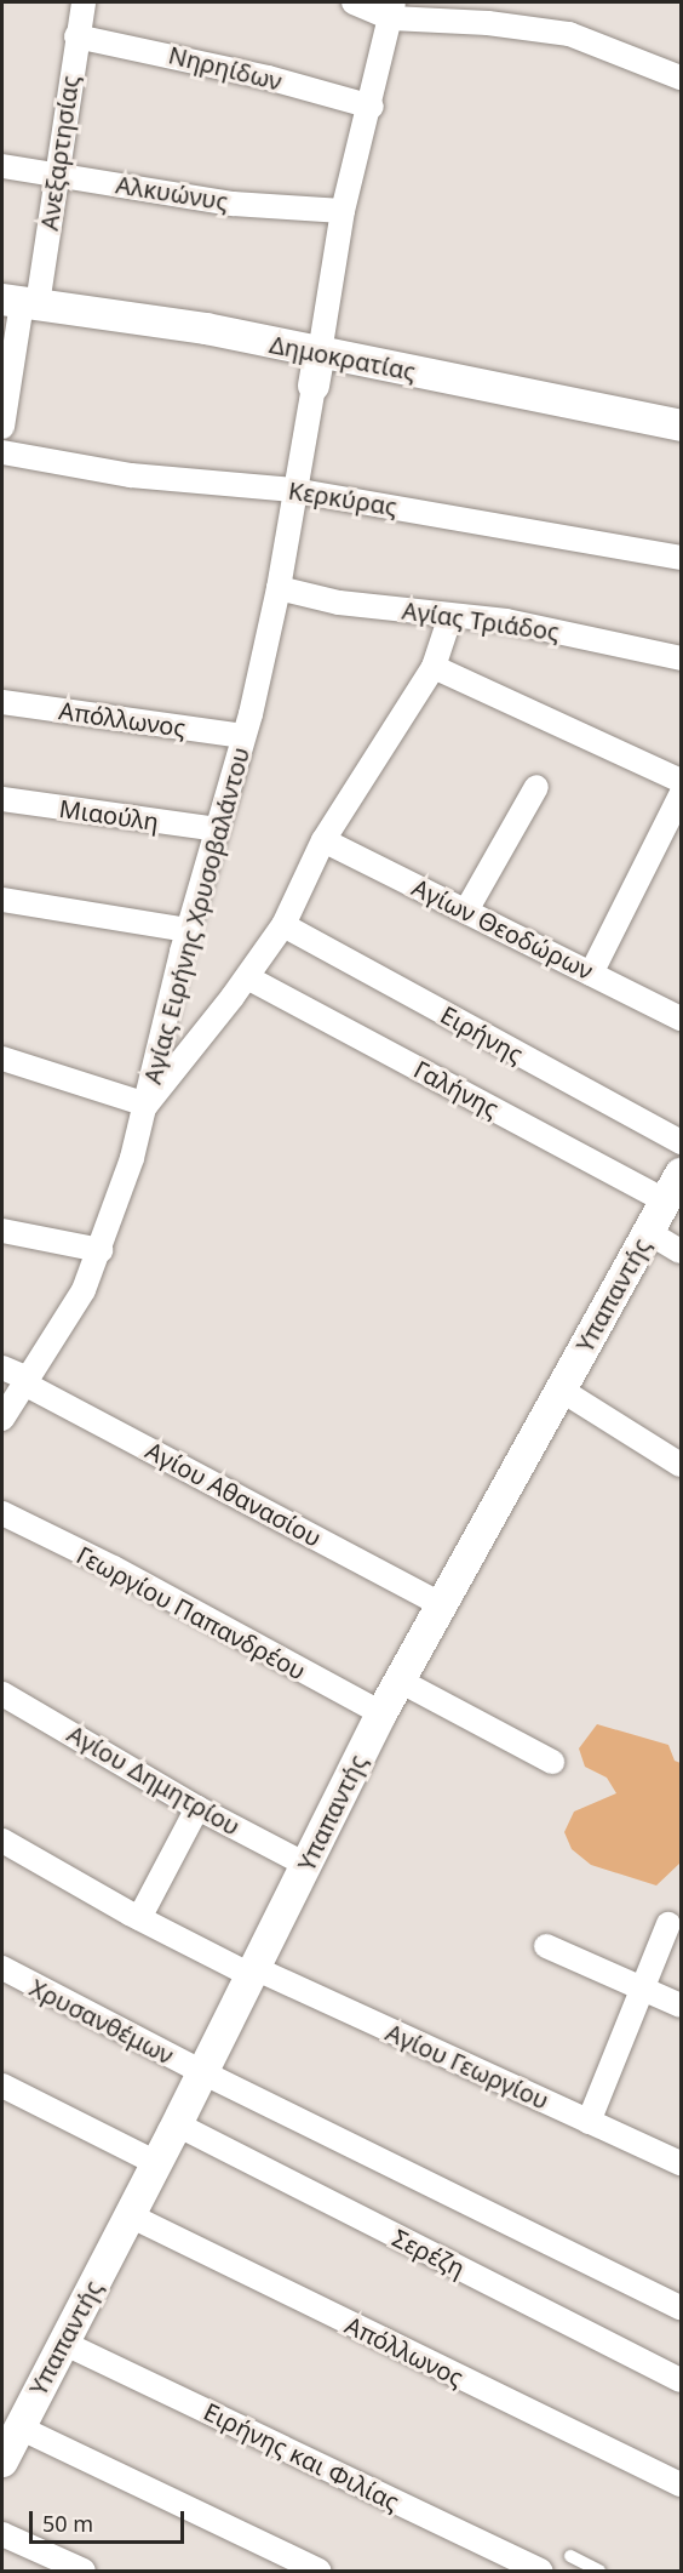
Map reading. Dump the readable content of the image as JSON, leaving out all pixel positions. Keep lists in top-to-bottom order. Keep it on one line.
{"streets":{"street":["Νηρηίδων","Ανεξαρτησίας","Αλκυώνυς","Δημοκρατίας","Κερκύρας","Αγίας Τριάδος","Απόλλωνος","Μιαούλη","Αγίας Ειρήνης Χρυσοβαλάντου","Αγίων Θεοδώρων","Ειρήνης","Γαλήνης","Υπαπαντής","Αγίου Αθανασίου","Γεωργίου Παπανδρέου","Αγίου Δημητρίου","Χρυσανθέμων","Αγίου Γεωργίου","Σερέζη","Ειρήνης και Φιλίας"]},"crossings":[["Νηρηίδων","Ανεξαρτησίας"],["Ανεξαρτησίας","Αλκυώνυς"],["Ανεξαρτησίας","Δημοκρατίας"],["Κερκύρας","Αγίας Ειρήνης Χρυσοβαλάντου"],["Αγίας Τριάδος","Αγίας Ειρήνης Χρυσοβαλάντου"],["Απόλλωνος","Αγίας Ειρήνης Χρυσοβαλάντου"],["Απόλλωνος","Υπαπαντής"],["Μιαούλη","Αγίας Ειρήνης Χρυσοβαλάντου"],["Αγίας Ειρήνης Χρυσοβαλάντου","Αγίου Αθανασίου"],["Γαλήνης","Υπαπαντής"],["Υπαπαντής","Αγίου Αθανασίου"],["Υπαπαντής","Γεωργίου Παπανδρέου"],["Υπαπαντής","Αγίου Δημητρίου"],["Υπαπαντής","Χρυσανθέμων"],["Υπαπαντής","Αγίου Γεωργίου"],["Υπαπαντής","Σερέζη"],["Υπαπαντής","Ειρήνης και Φιλίας"]],"scale_bar":"50 m"}
